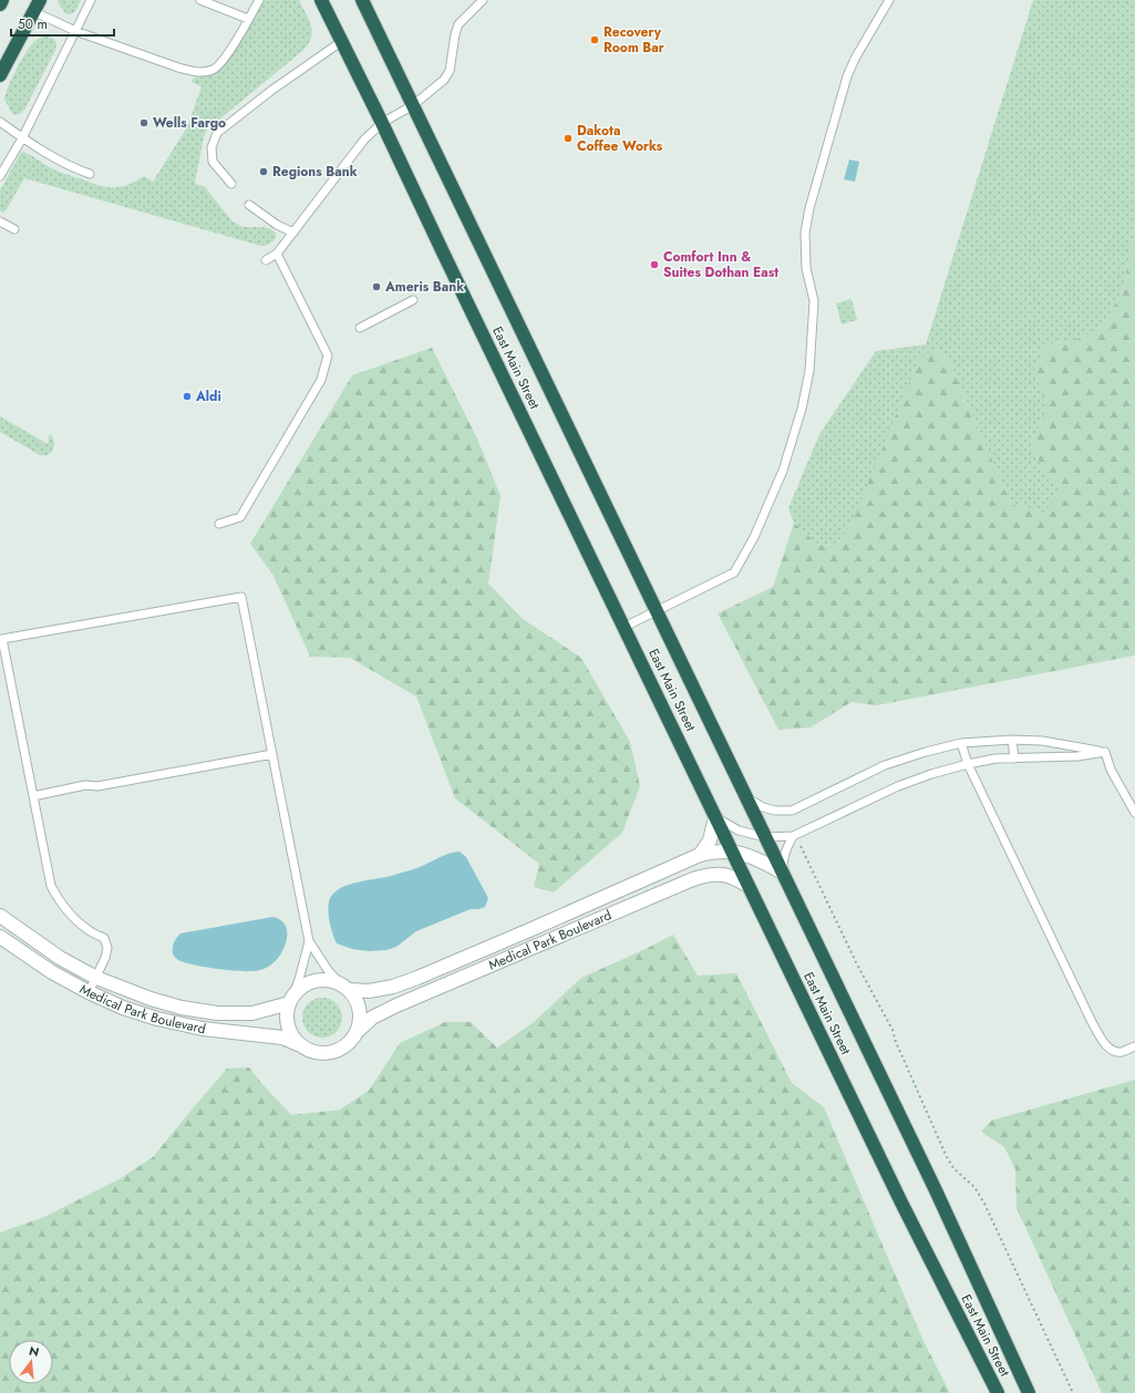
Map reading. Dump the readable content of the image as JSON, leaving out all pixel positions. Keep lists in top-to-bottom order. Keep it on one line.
{"streets":{"highway":["East Main Street"],"street":["Medical Park Boulevard"]},"crossings":[["East Main Street","Medical Park Boulevard"]],"places":["Recovery Room Bar","Wells Fargo","Dakota Coffee Works","Regions Bank","Comfort Inn & Suites Dothan East","Ameris Bank","Aldi"],"scale_bar":"50 m","north":"top"}
